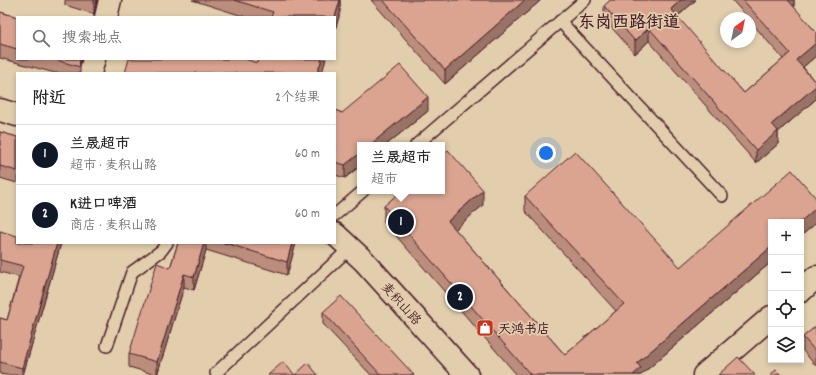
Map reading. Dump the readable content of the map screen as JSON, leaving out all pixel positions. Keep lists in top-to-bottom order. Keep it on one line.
{"streets":{"street":["麦积山路"]},"districts":["东岗西路街道"],"places":{"shop":["天鸿书店"]},"north":"top right","page":{"search":"搜索地点","heading":["附近","2个结果"],"list":[{"mark":"1","name":"兰晟超市","note":"超市 · 麦积山路","value":"60 m"},{"mark":"2","name":"K进口啤酒","note":"商店 · 麦积山路","value":"60 m"}],"popup":["兰晟超市","超市"],"pins":["1","2"],"map_buttons":["+","−"]}}
